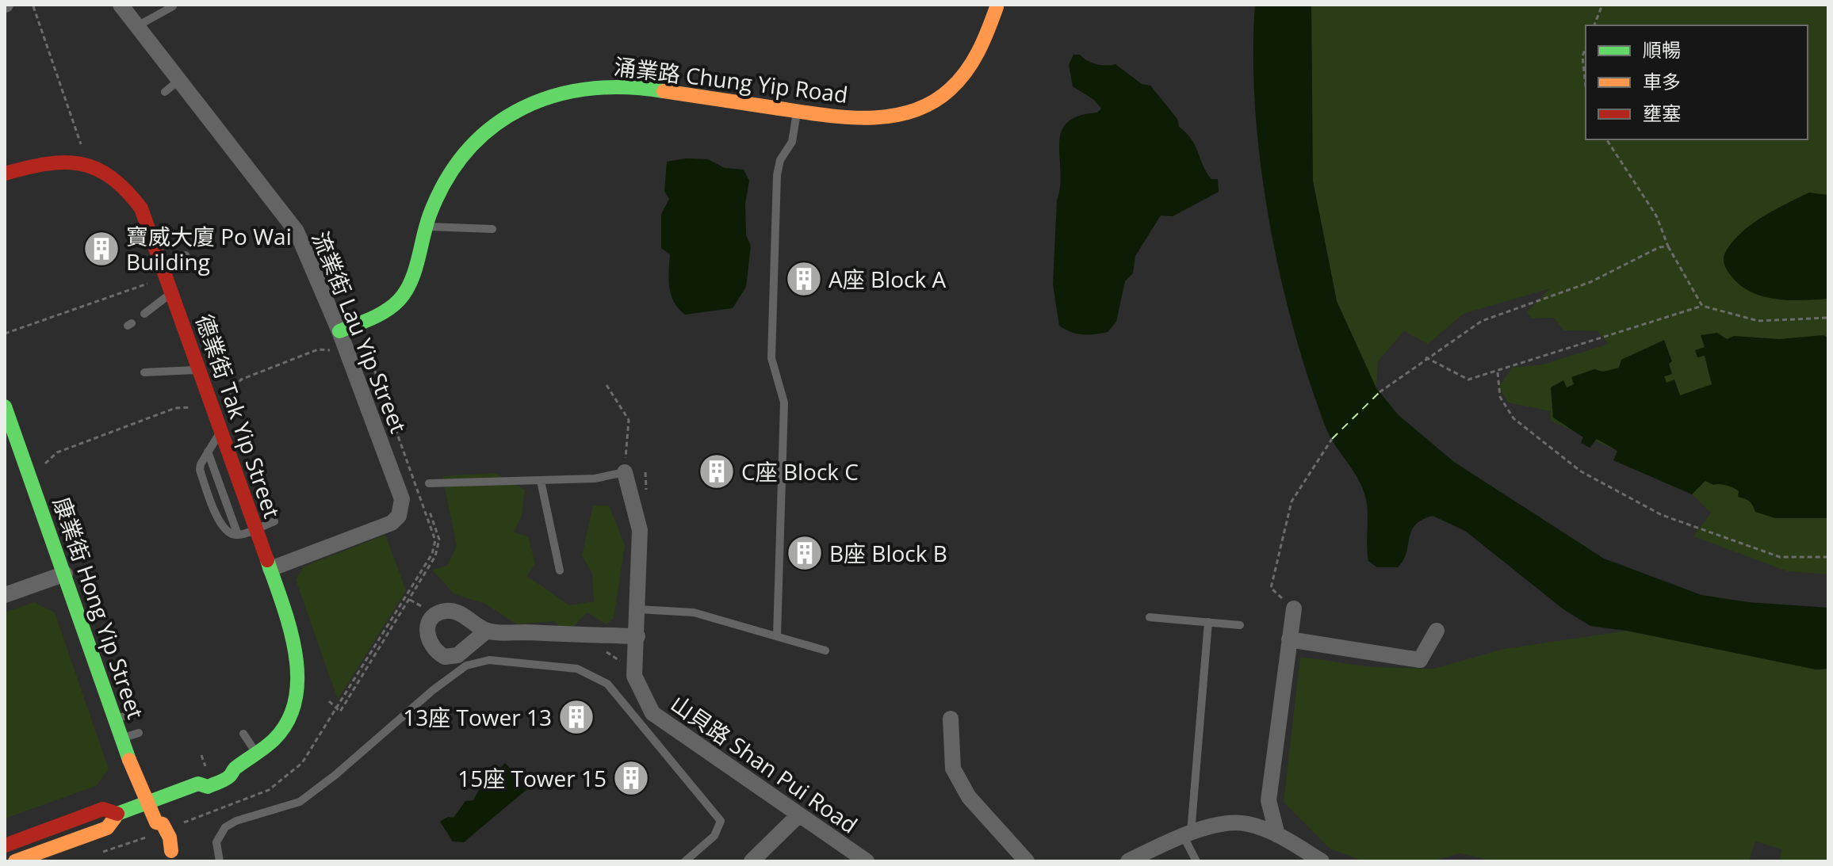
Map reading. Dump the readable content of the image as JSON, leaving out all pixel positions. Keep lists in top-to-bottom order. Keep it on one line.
{"streets":{"street":["涌業路 Chung Yip Road","流業街 Lau Yip Street","德業街 Tak Yip Street","康業街 Hong Yip Street","山貝路 Shan Pui Road"]},"crossings":[["涌業路 Chung Yip Road","流業街 Lau Yip Street"],["流業街 Lau Yip Street","德業街 Tak Yip Street"],["德業街 Tak Yip Street","康業街 Hong Yip Street"]],"places":{"building":["寶威大廈 Po Wai Building","A座 Block A","C座 Block C","B座 Block B","13座 Tower 13","15座 Tower 15"]},"legend":["順暢","車多","壅塞"]}
